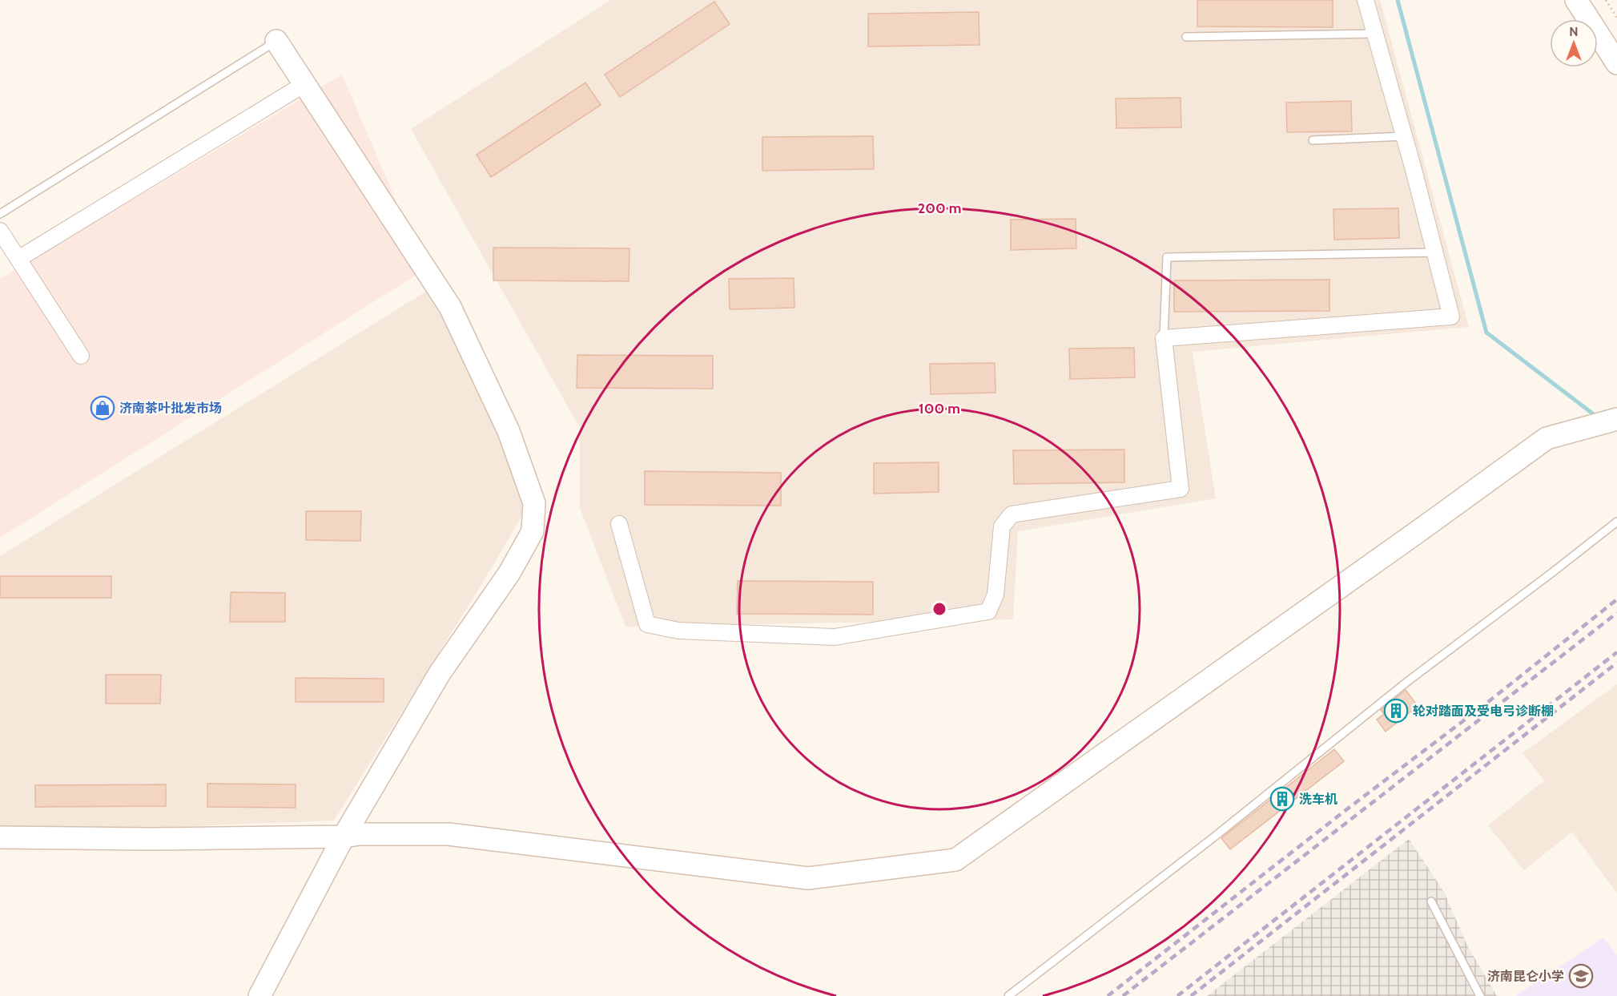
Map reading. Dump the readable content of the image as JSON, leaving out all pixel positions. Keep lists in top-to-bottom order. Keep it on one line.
{"places":{"shop":["济南茶叶批发市场"],"building":["轮对踏面及受电弓诊断棚","洗车机"],"school or university":["济南昆仑小学"]},"north":"top","rings":["200 m","100 m"]}
